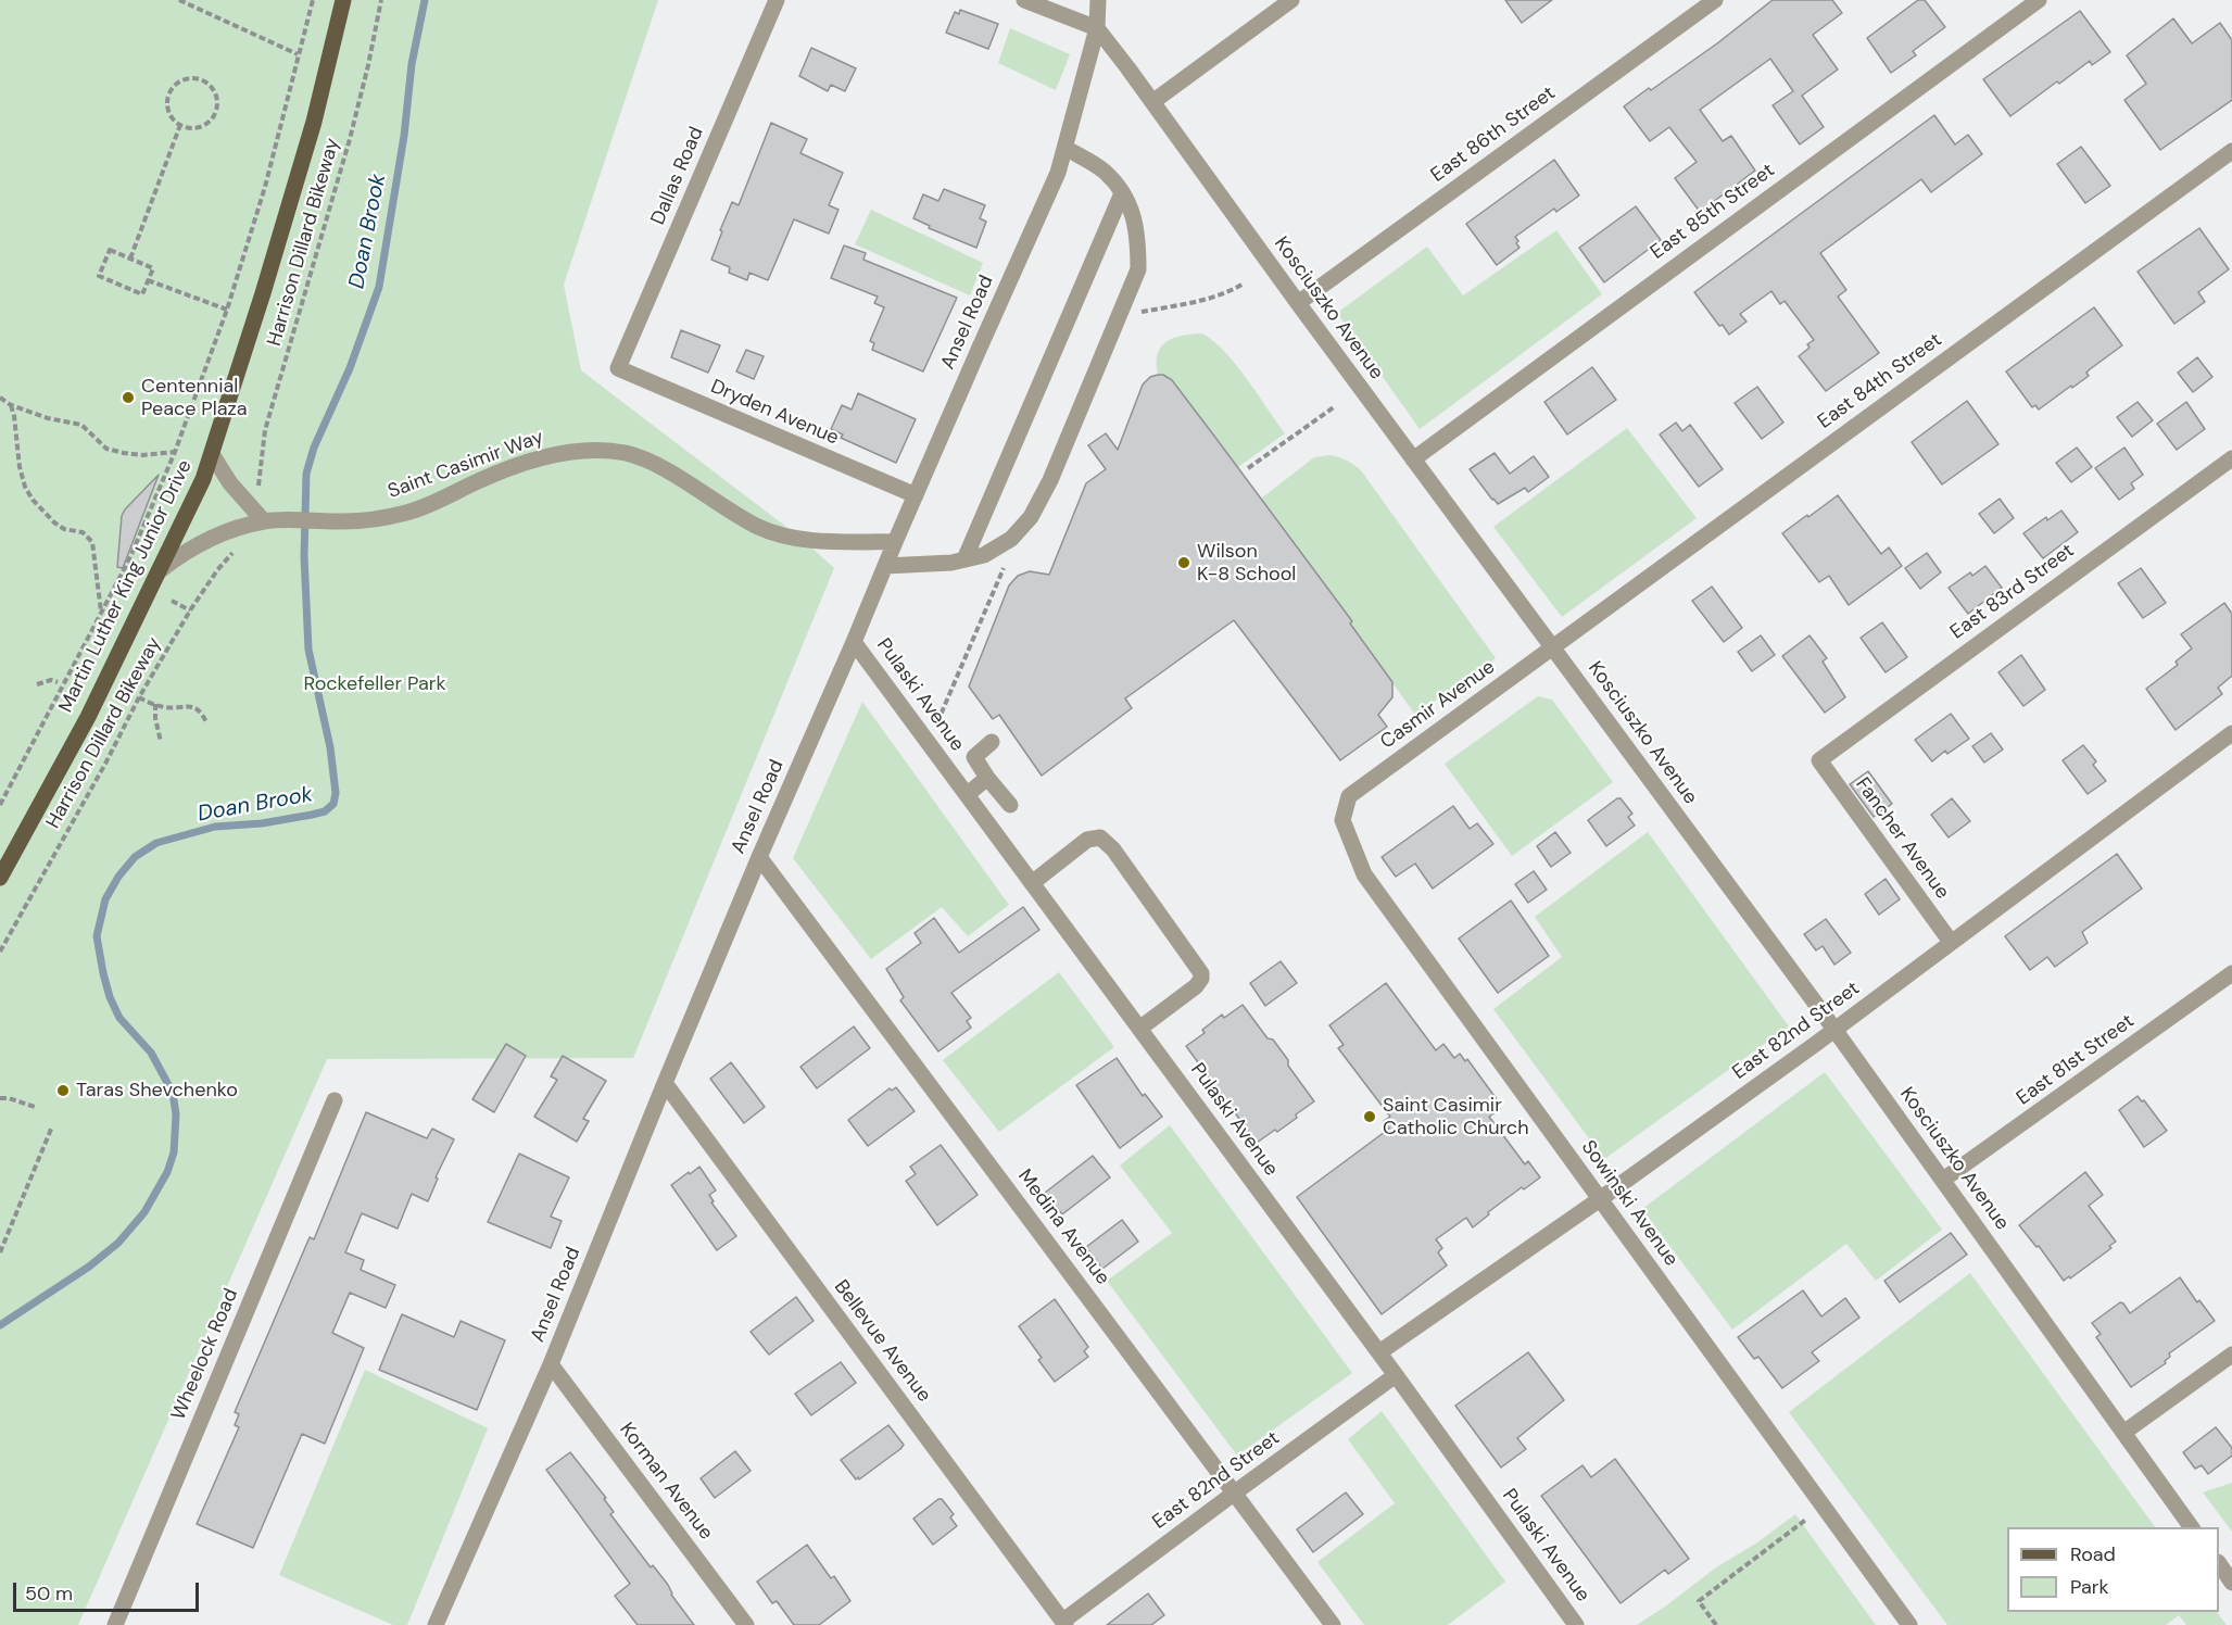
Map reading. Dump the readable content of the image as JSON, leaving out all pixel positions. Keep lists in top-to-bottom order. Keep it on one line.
{"streets":{"main road":["Martin Luther King Junior Drive"],"street":["East 86th Street","Dallas Road","East 85th Street","Kosciuszko Avenue","Ansel Road","East 84th Street","Dryden Avenue","Saint Casimir Way","East 83rd Street","Pulaski Avenue","Casmir Avenue","Fancher Avenue","East 82nd Street","East 81st Street","Sowinski Avenue","Medina Avenue","Bellevue Avenue","Wheelock Road","Korman Avenue"],"path":["Harrison Dillard Bikeway"]},"crossings":[["East 86th Street","Kosciuszko Avenue"],["Dallas Road","Dryden Avenue"],["East 85th Street","Kosciuszko Avenue"],["Kosciuszko Avenue","Ansel Road"],["Kosciuszko Avenue","East 84th Street"],["Kosciuszko Avenue","Casmir Avenue"],["Kosciuszko Avenue","East 82nd Street"],["Kosciuszko Avenue","East 81st Street"],["Ansel Road","Dryden Avenue"],["Ansel Road","Saint Casimir Way"],["Ansel Road","Pulaski Avenue"],["Ansel Road","Medina Avenue"],["Ansel Road","Bellevue Avenue"],["Ansel Road","Korman Avenue"],["East 84th Street","Casmir Avenue"],["Saint Casimir Way","Martin Luther King Junior Drive"],["East 83rd Street","Fancher Avenue"],["Pulaski Avenue","East 82nd Street"],["Casmir Avenue","Sowinski Avenue"],["Fancher Avenue","East 82nd Street"],["East 82nd Street","Sowinski Avenue"],["East 82nd Street","Medina Avenue"],["East 82nd Street","Bellevue Avenue"]],"water":["Doan Brook"],"parks":["Rockefeller Park"],"places":["Centennial Peace Plaza","Wilson K-8 School","Taras Shevchenko","Saint Casimir Catholic Church"],"legend":["Road","Park"],"scale_bar":"50 m"}
